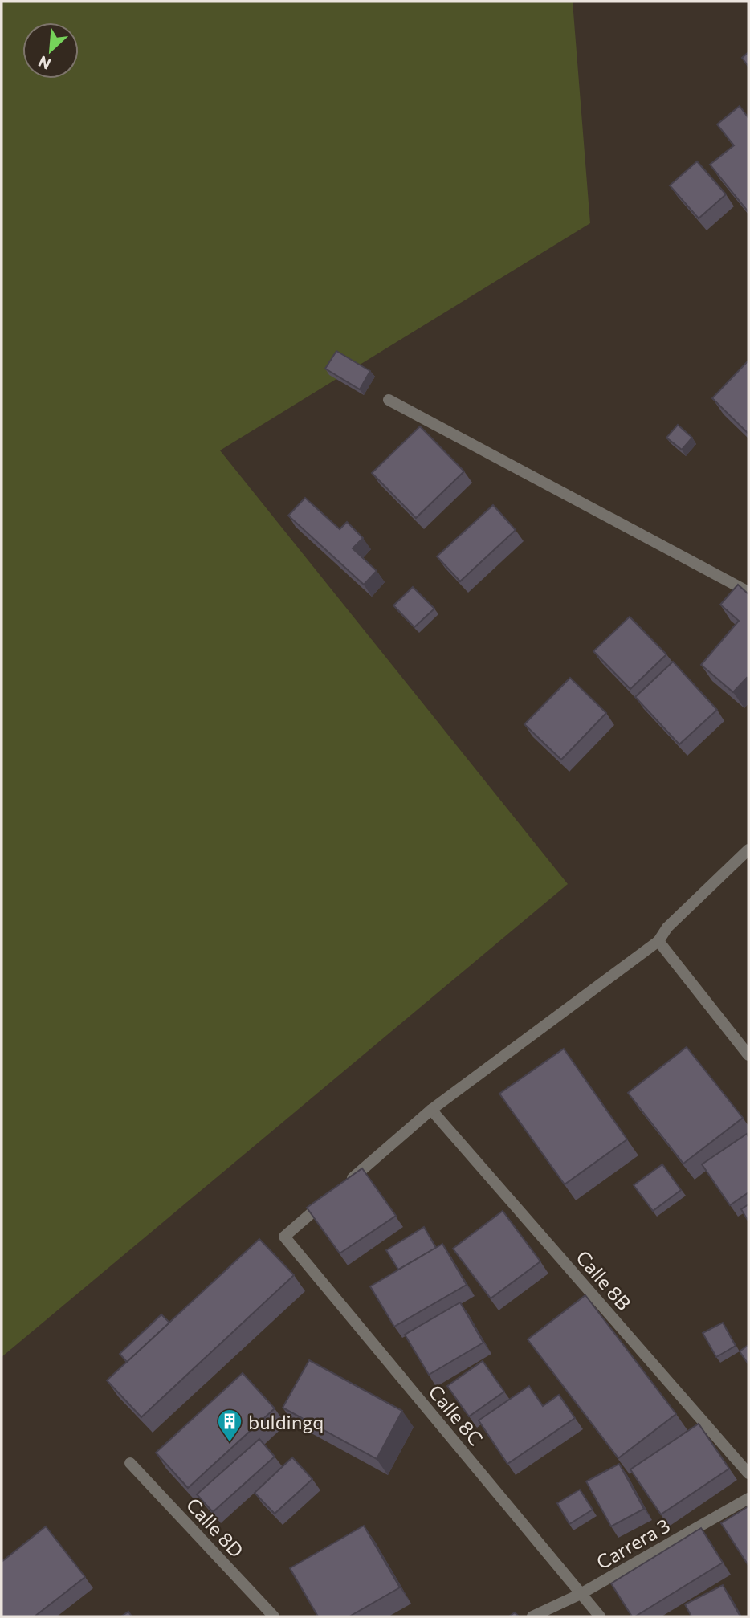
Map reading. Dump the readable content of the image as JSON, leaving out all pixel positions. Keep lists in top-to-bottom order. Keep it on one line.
{"streets":{"street":["Calle 8B","Calle 8C","Calle 8D","Carrera 3"]},"crossings":[["Calle 8B","Calle 8C"],["Calle 8C","Carrera 3"]],"places":{"building":["buldingq"]},"north":"bottom left"}
